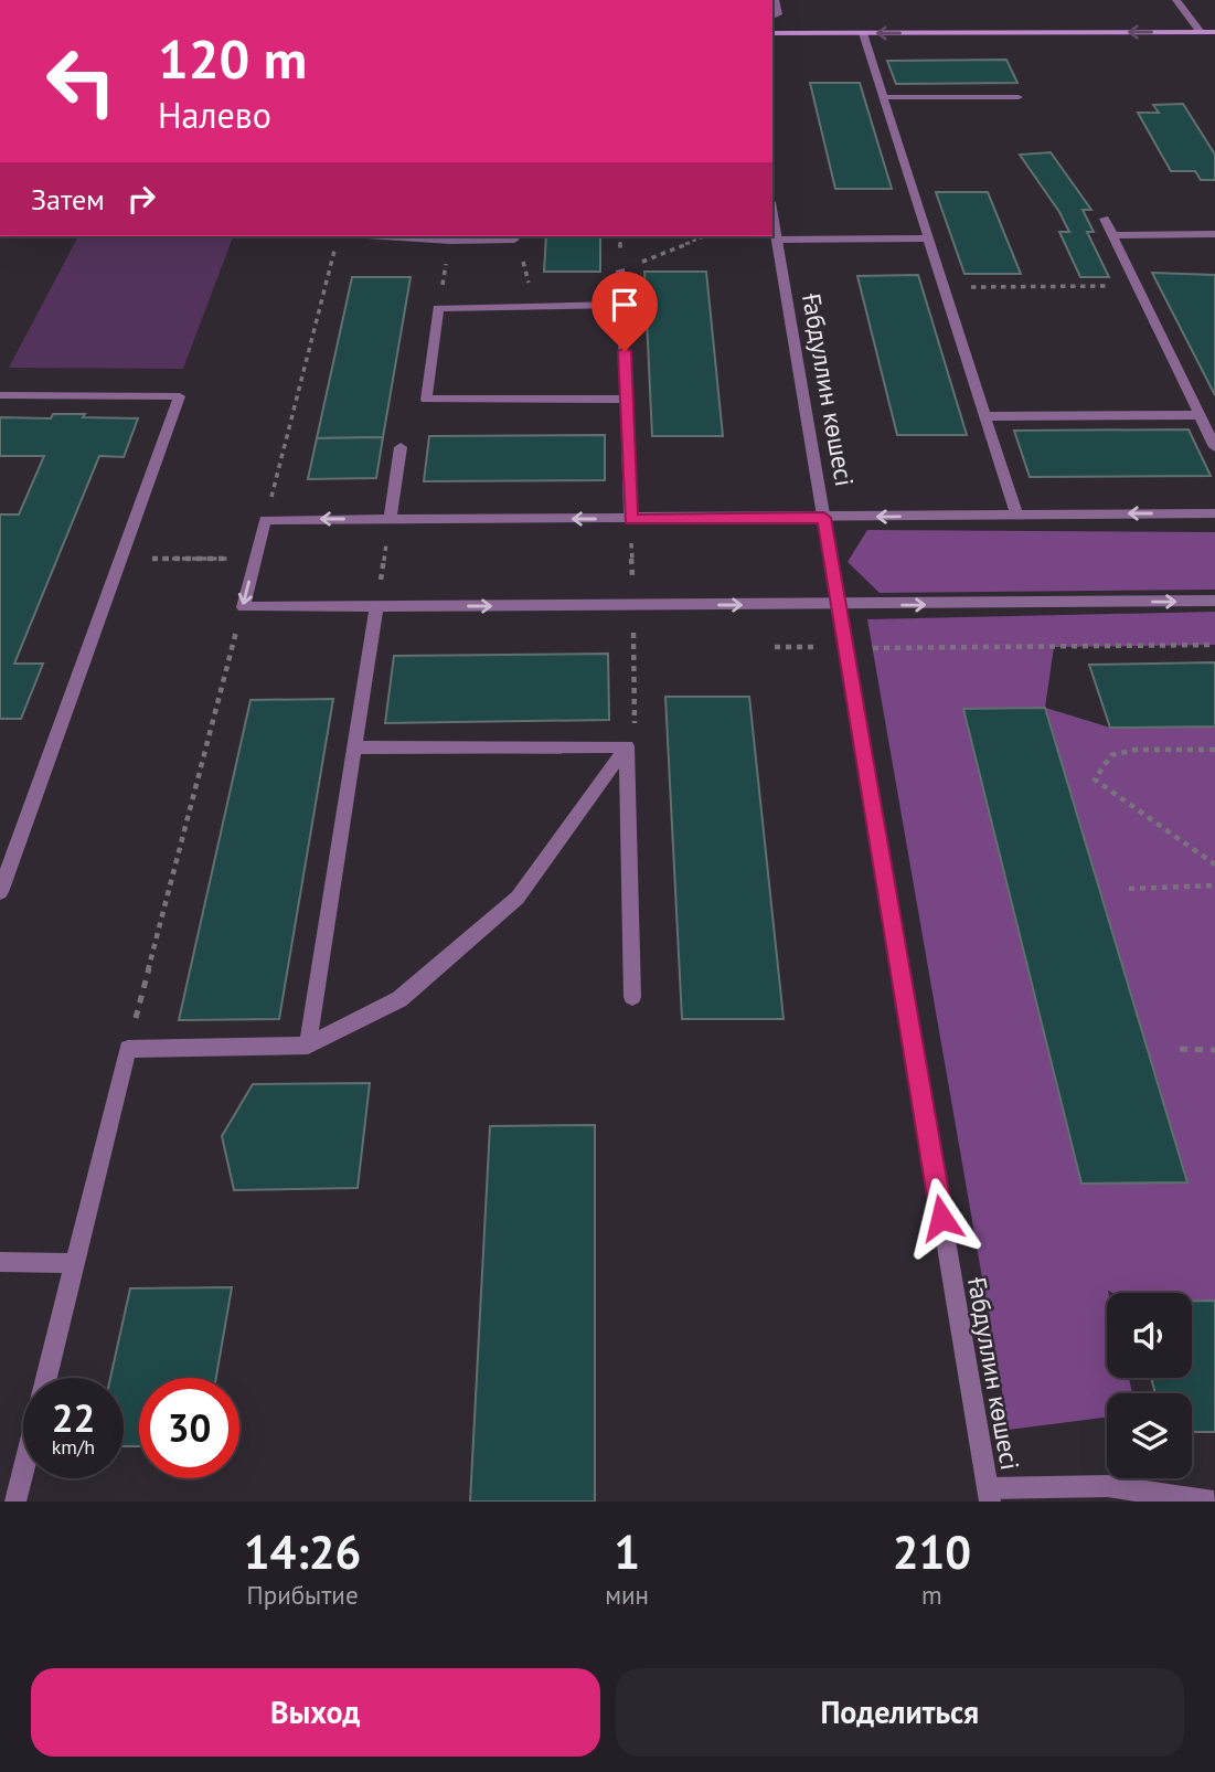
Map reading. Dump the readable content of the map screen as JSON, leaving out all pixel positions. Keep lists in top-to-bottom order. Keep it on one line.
{"streets":{"street":["Ғабдуллин көшесі"]},"page":{"turn":["120 m","Налево"],"then":"Затем","speed":"22 km/h","limit":"30","eta":["14:26","Прибытие","1","мин","210","m"],"buttons":["Выход","Поделиться"]}}
